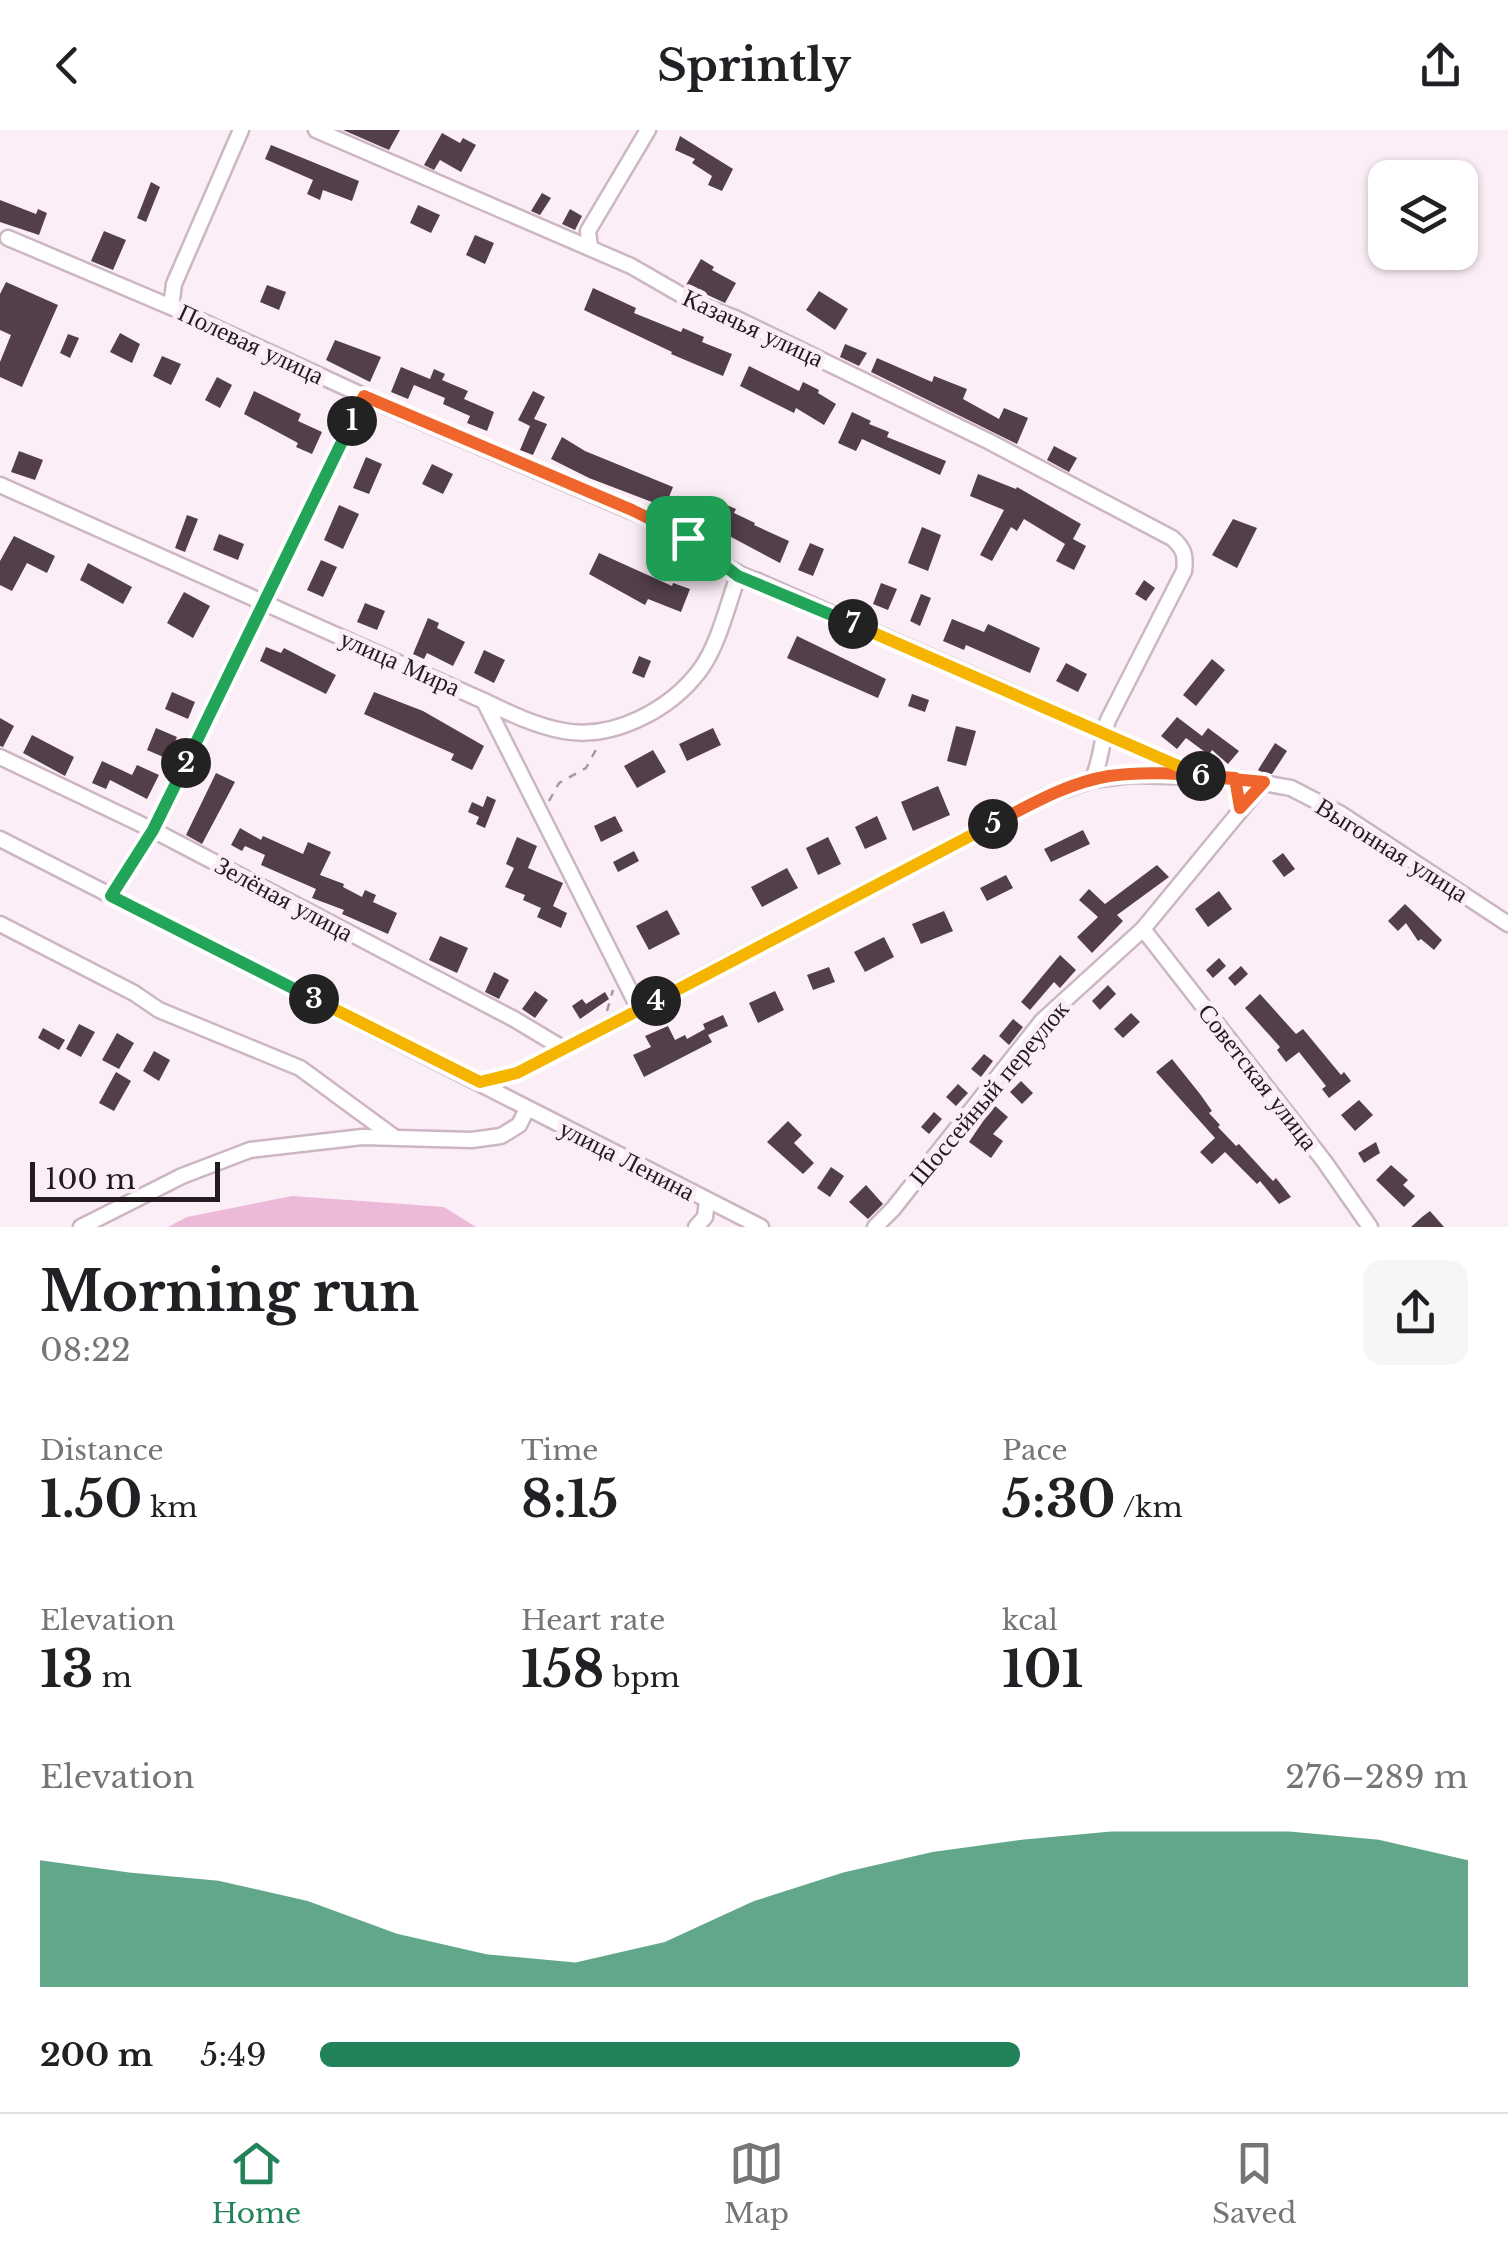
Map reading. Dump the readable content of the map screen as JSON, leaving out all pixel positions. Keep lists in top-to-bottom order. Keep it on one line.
{"streets":{"street":["Казачья улица","Полевая улица","улица Мира","Выгонная улица","Зелёная улица","Советская улица","Шоссейный переулок","улица Ленина"]},"crossings":[["Казачья улица","Полевая улица"],["Полевая улица","Выгонная улица"],["улица Мира","Выгонная улица"],["Выгонная улица","Зелёная улица"],["Выгонная улица","Шоссейный переулок"],["Выгонная улица","улица Ленина"],["Советская улица","Шоссейный переулок"]],"scale_bar":"100 m","page":{"header":"Sprintly","pins":["1","7","2","6","5","3","4"],"scale":"100 m","heading":["Morning run","08:22"],"stats":[["Distance","1.50 km"],["Time","8:15"],["Pace","5:30 /km"],["Elevation","13 m"],["Heart rate","158 bpm"],["kcal","101"]],"chart":["Elevation","276–289 m"],"list":[{"name":"200 m","note":"5:49"}],"tabs":["Home","Map","Saved"]}}
